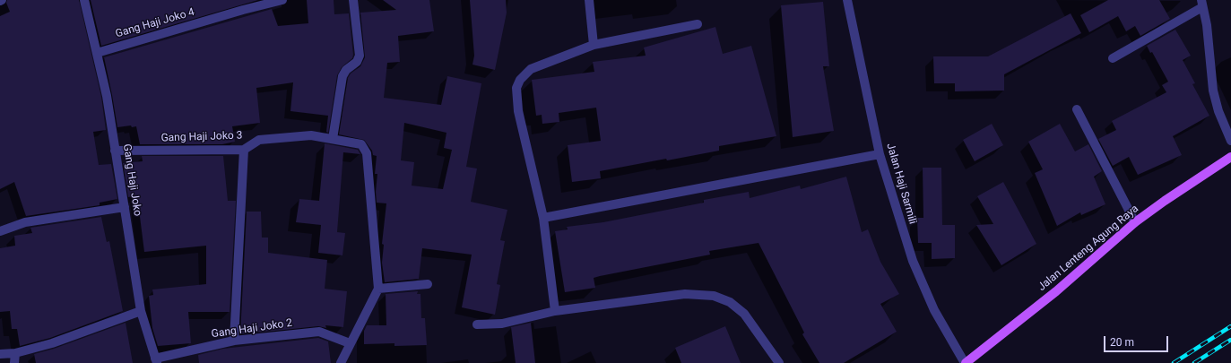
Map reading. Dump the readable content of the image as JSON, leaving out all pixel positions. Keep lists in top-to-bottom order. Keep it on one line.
{"streets":{"main road":["Jalan Lenteng Agung Raya"],"street":["Gang Haji Joko 4","Gang Haji Joko 3","Gang Haji Joko","Jalan Haji Sarmili","Gang Haji Joko 2"]},"crossings":[["Gang Haji Joko 4","Gang Haji Joko"],["Gang Haji Joko 3","Gang Haji Joko"],["Gang Haji Joko","Gang Haji Joko 2"],["Jalan Haji Sarmili","Jalan Lenteng Agung Raya"]],"scale_bar":"20 m"}
